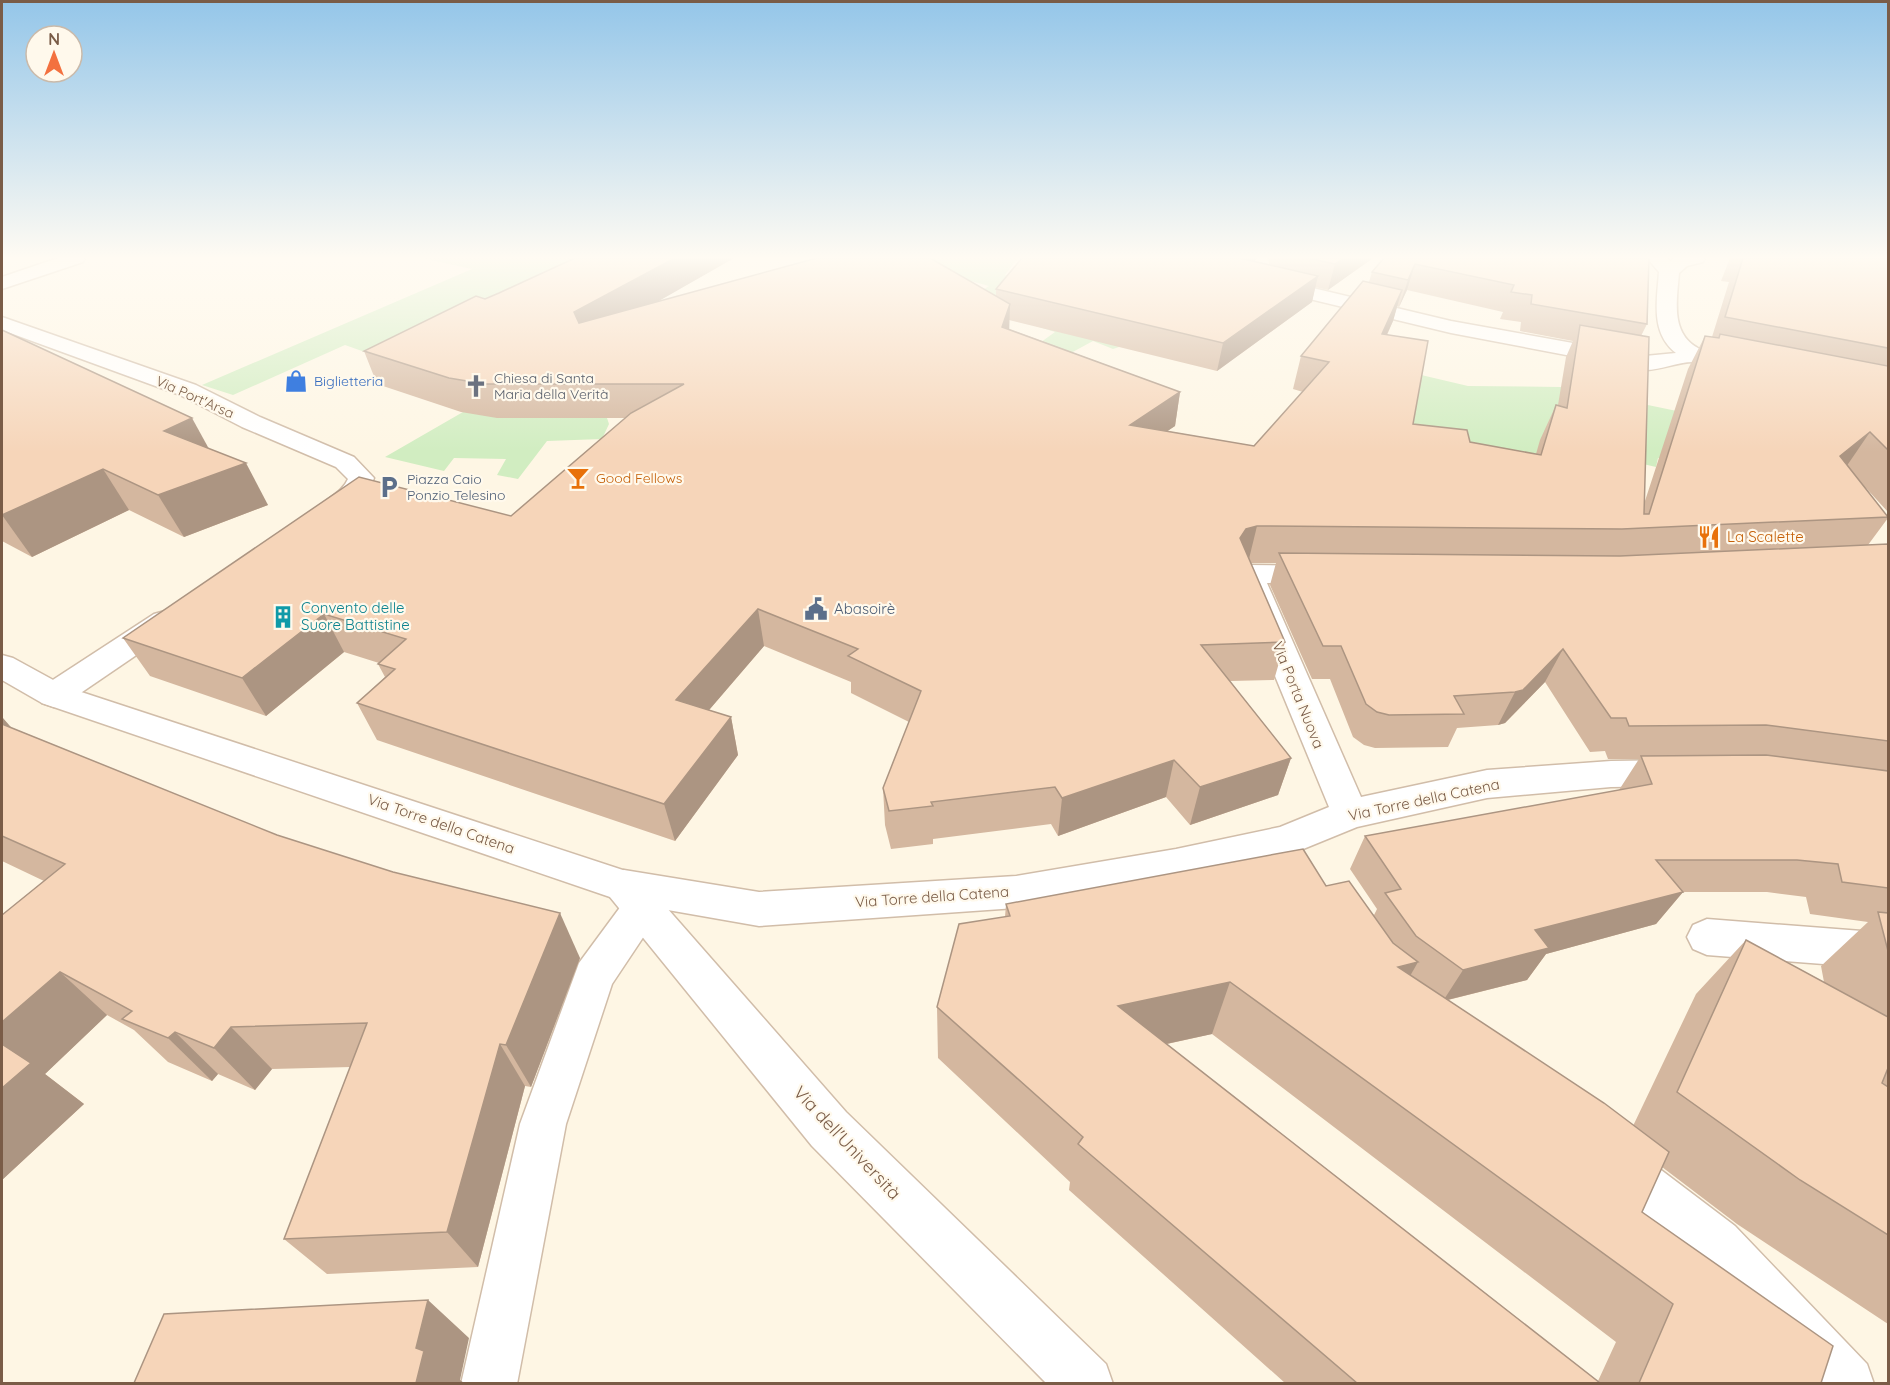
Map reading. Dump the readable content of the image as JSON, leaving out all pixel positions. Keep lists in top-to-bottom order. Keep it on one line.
{"streets":{"street":["Via Port'Arsa","Via Porta Nuova","Via Torre della Catena","Via dell'Università"]},"crossings":[["Via Porta Nuova","Via Torre della Catena"],["Via Torre della Catena","Via dell'Università"]],"places":{"shop":["Biglietteria"],"church":["Chiesa di Santa Maria della Verità"],"bar":["Good Fellows"],"parking":["Piazza Caio Ponzio Telesino"],"restaurant":["La Scalette"],"public building":["Abasoirè"],"building":["Convento delle Suore Battistine"]},"north":"top"}
